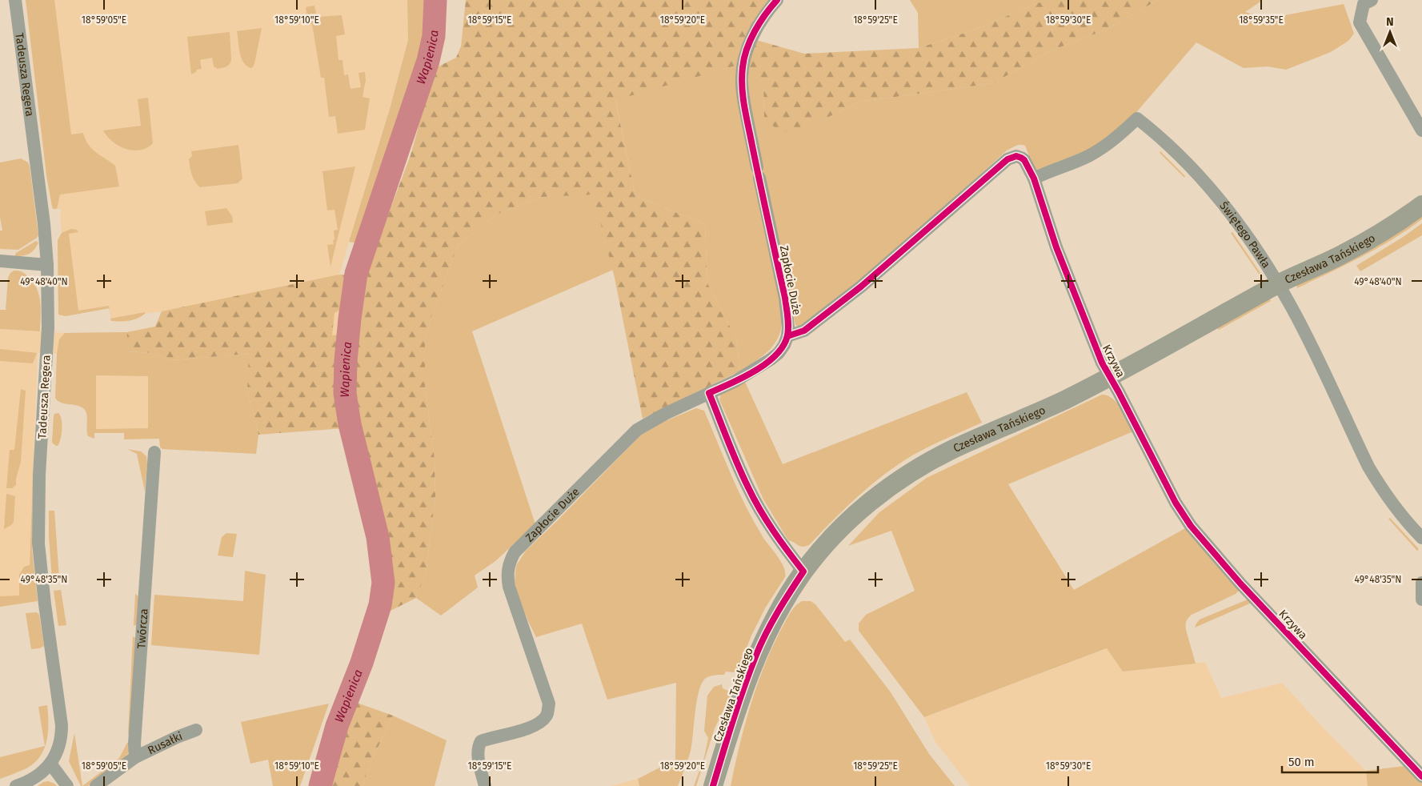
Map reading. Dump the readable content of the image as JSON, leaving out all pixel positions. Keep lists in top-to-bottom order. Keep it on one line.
{"streets":{"street":["Tadeusza Regera","Świętego Pawła","Czesława Tańskiego","Zapłocie Duże","Krzywa","Twórcza","Rusałki"]},"crossings":[["Świętego Pawła","Czesława Tańskiego"],["Świętego Pawła","Krzywa"],["Czesława Tańskiego","Krzywa"],["Zapłocie Duże","Krzywa"],["Twórcza","Rusałki"]],"water":["Wapienica"],"scale_bar":"50 m","north":"top","coordinates":["18°59'05\"E","18°59'10\"E","18°59'15\"E","18°59'20\"E","18°59'25\"E","18°59'30\"E","18°59'35\"E","49°48'40\"N","49°48'35\"N"]}
